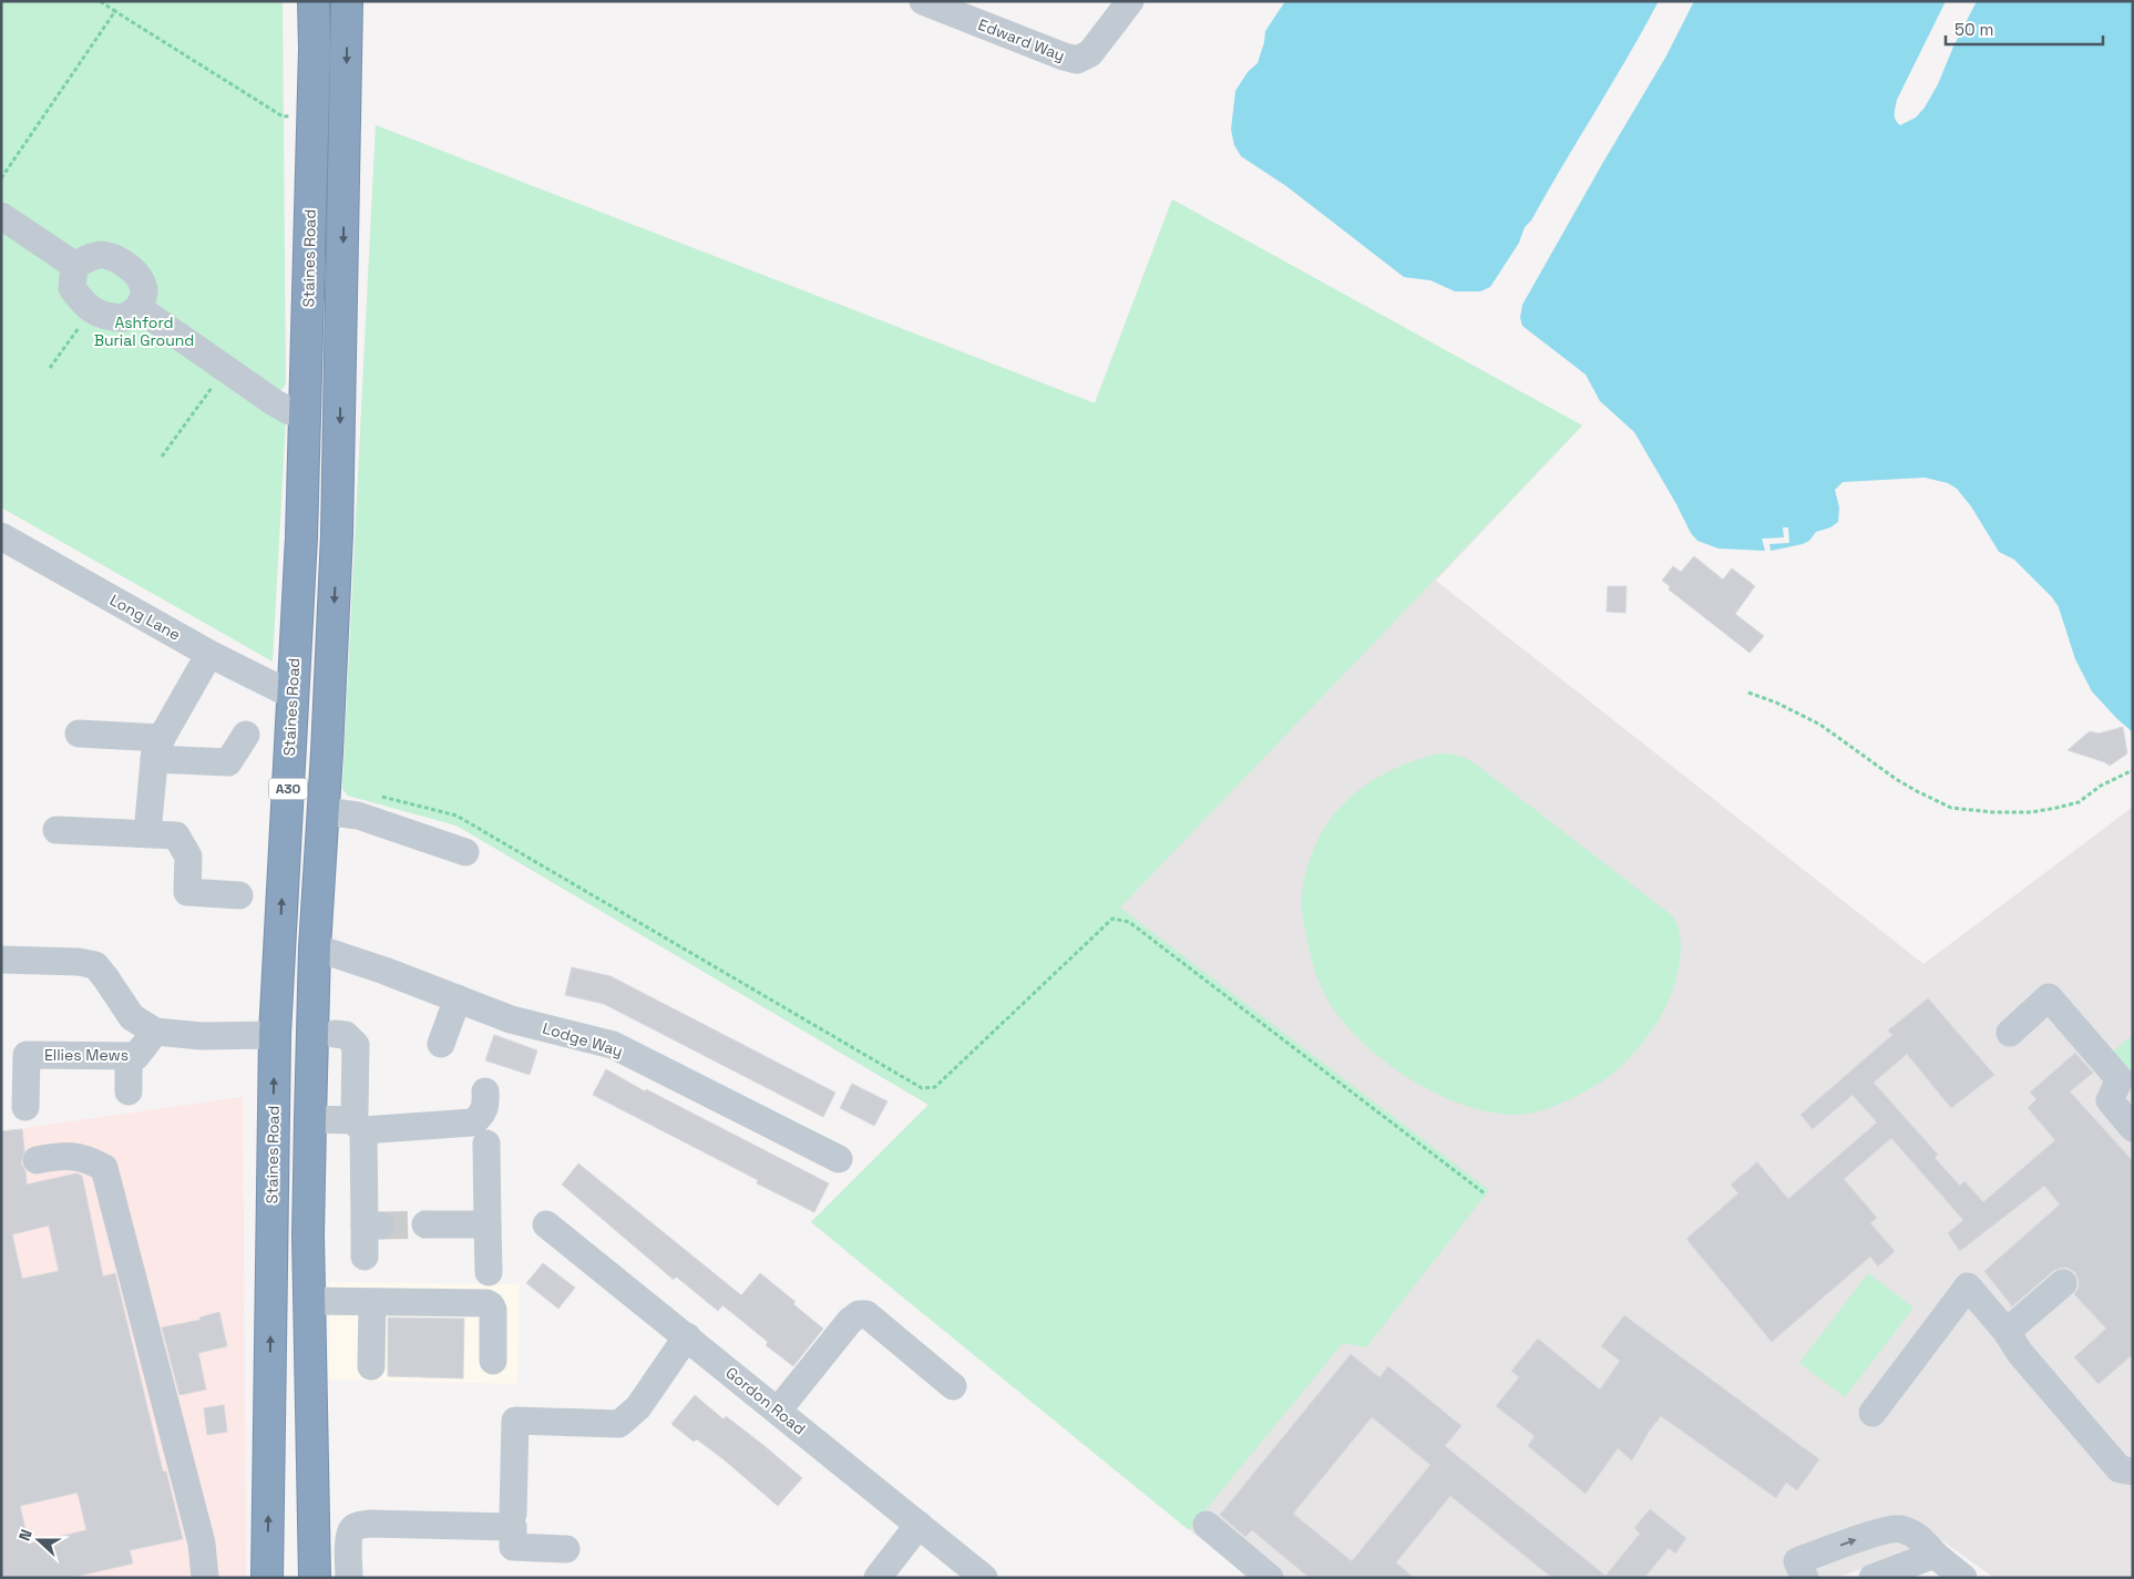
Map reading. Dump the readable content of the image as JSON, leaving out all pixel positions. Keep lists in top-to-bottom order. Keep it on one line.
{"streets":{"highway":["Staines Road","A30"],"street":["Edward Way","Long Lane","Lodge Way","Ellies Mews","Gordon Road"]},"crossings":[["Staines Road","Long Lane"],["A30","Lodge Way"]],"parks":["Ashford Burial Ground"],"scale_bar":"50 m","north":"left"}
